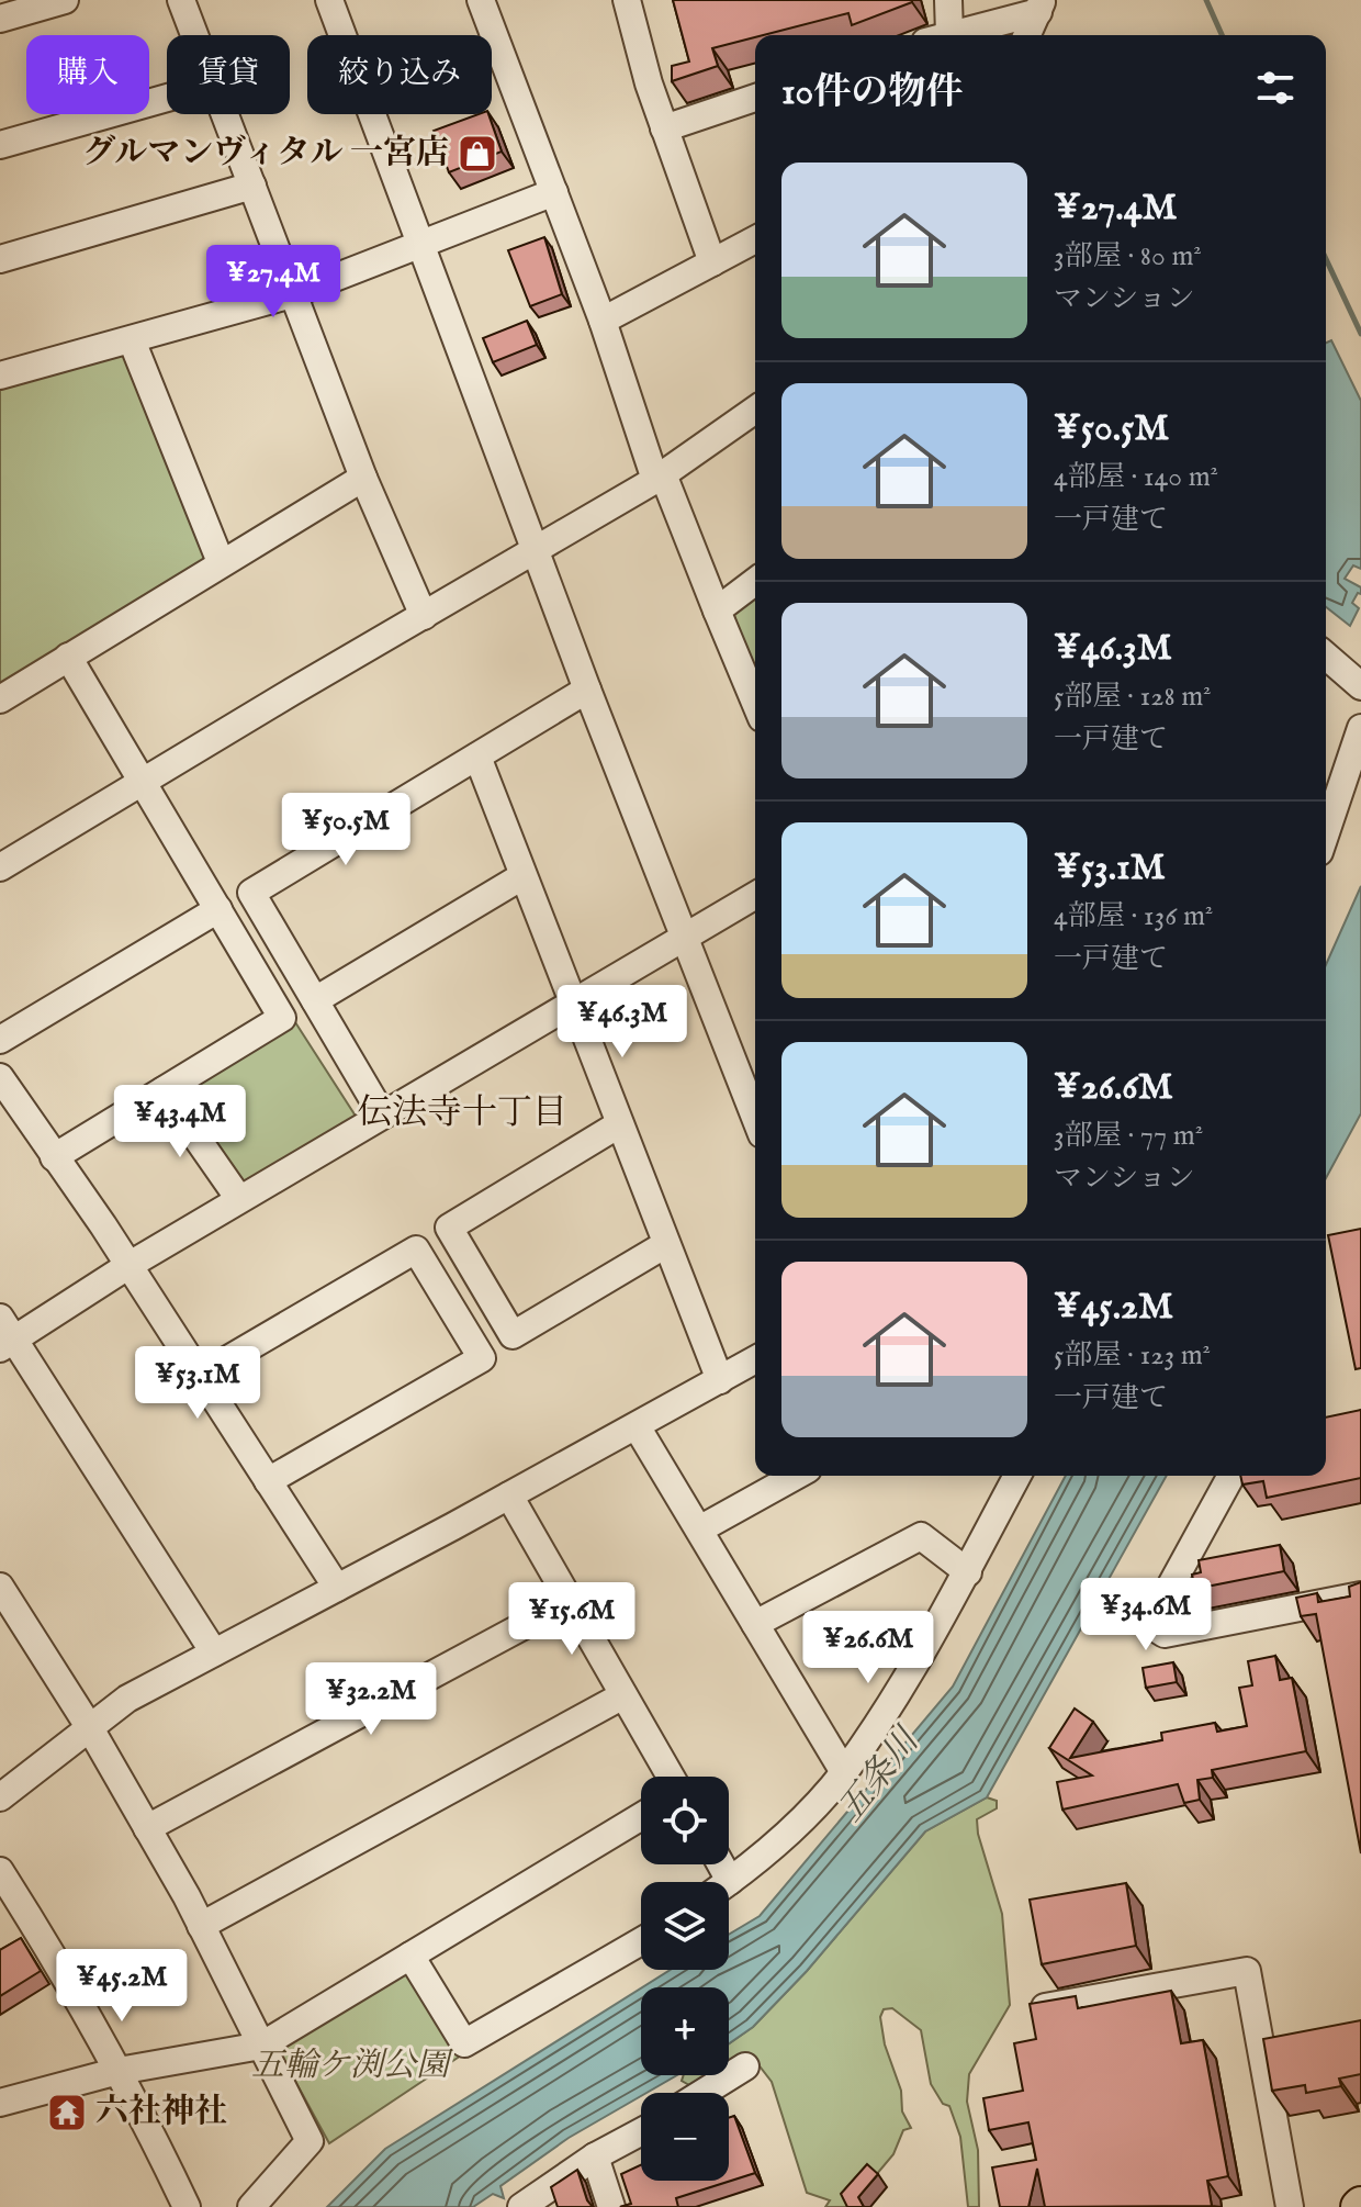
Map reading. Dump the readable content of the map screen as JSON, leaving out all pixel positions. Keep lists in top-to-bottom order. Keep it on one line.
{"districts":["伝法寺十丁目"],"water":["五条川"],"parks":["五輪ケ渕公園"],"places":{"shop":["グルマンヴィタル 一宮店"],"temple":["六社神社"]},"page":{"chip":["購入","賃貸","絞り込み"],"heading":"10件の物件","list":[{"name":"¥27.4M","note":"3部屋 · 80 m² · マンション"},{"name":"¥50.5M","note":"4部屋 · 140 m² · 一戸建て"},{"name":"¥46.3M","note":"5部屋 · 128 m² · 一戸建て"},{"name":"¥53.1M","note":"4部屋 · 136 m² · 一戸建て"},{"name":"¥26.6M","note":"3部屋 · 77 m² · マンション"},{"name":"¥45.2M","note":"5部屋 · 123 m² · 一戸建て"}],"price":["¥27.4M","¥50.5M","¥46.3M","¥43.4M","¥53.1M","¥34.6M","¥15.6M","¥26.6M","¥32.2M","¥45.2M"],"map_buttons":["+","−"]}}
